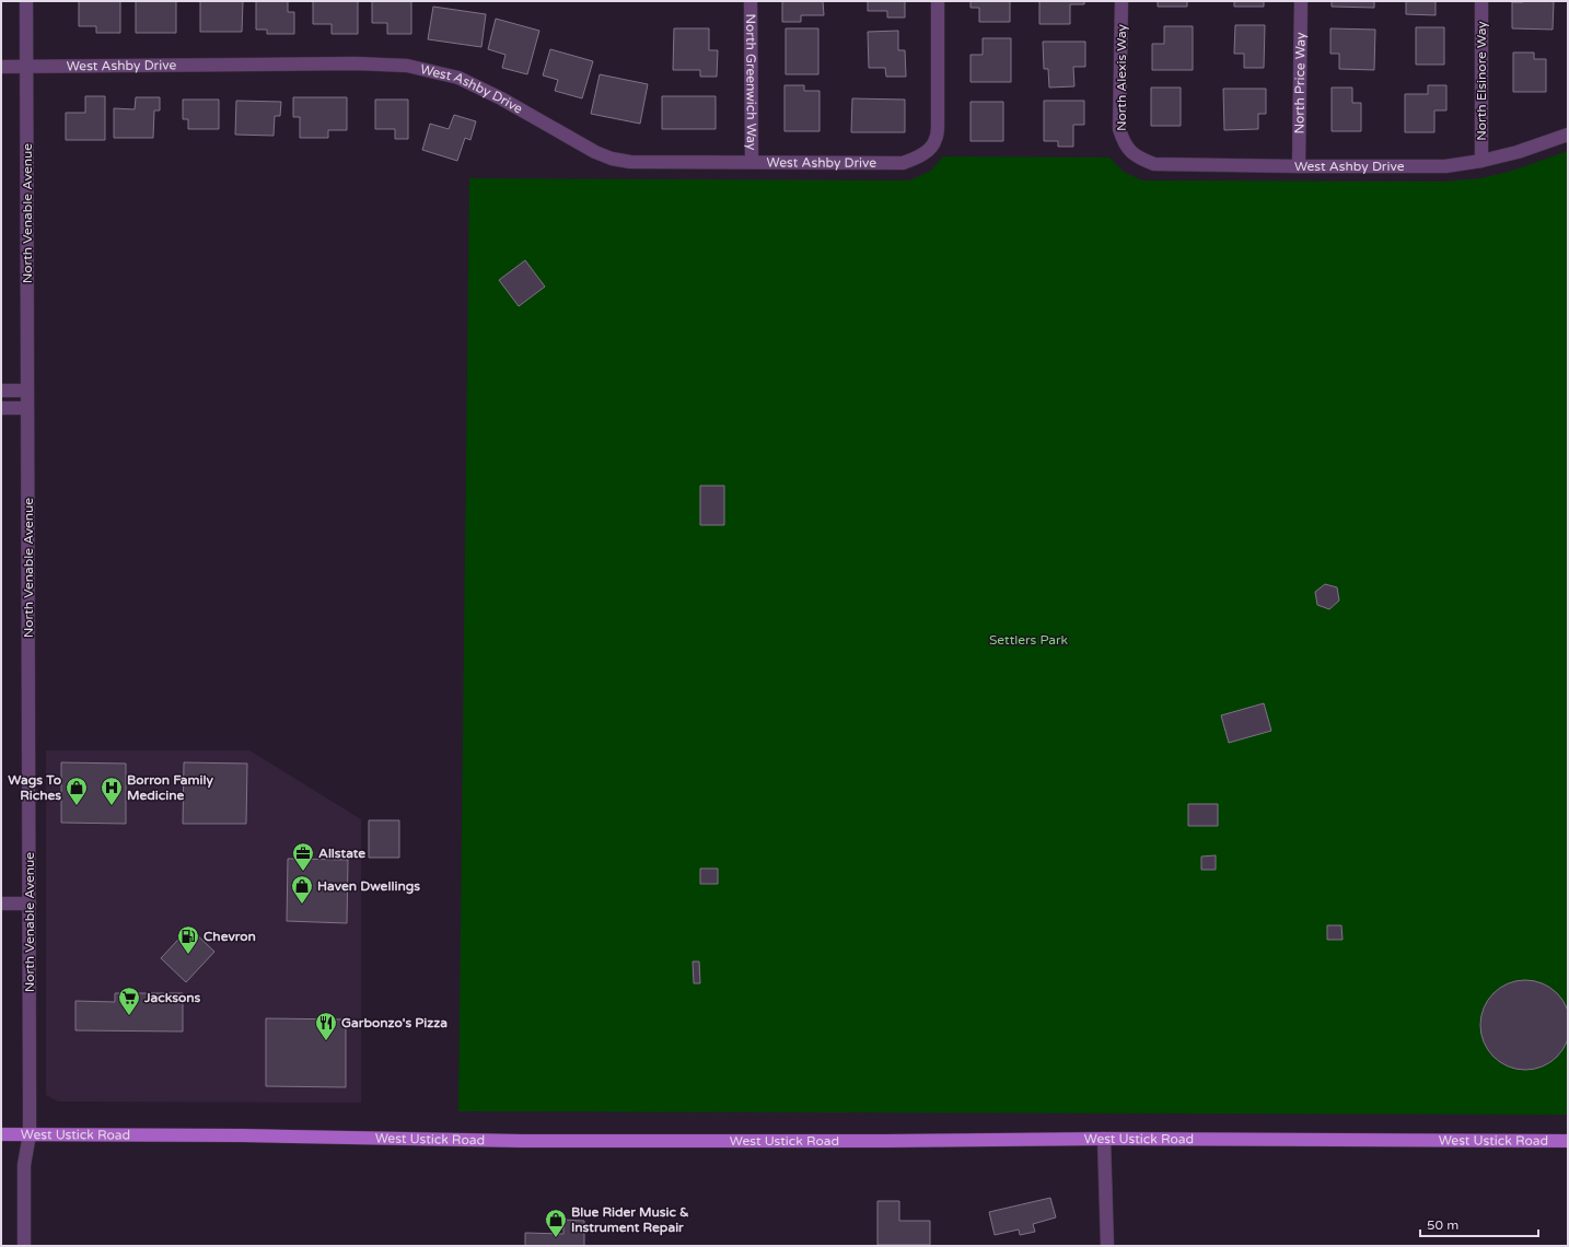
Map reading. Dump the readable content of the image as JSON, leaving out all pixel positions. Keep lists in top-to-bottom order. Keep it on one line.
{"streets":{"main road":["West Ustick Road"],"street":["West Ashby Drive","North Alexis Way","North Elsinore Way","North Greenwich Way","North Price Way","North Venable Avenue"]},"crossings":[["West Ashby Drive","North Alexis Way"],["West Ashby Drive","North Elsinore Way"],["West Ashby Drive","North Greenwich Way"],["West Ashby Drive","North Price Way"],["West Ashby Drive","North Venable Avenue"],["North Venable Avenue","West Ustick Road"]],"parks":["Settlers Park"],"places":{"shop":["Wags To Riches","Haven Dwellings","Blue Rider Music & Instrument Repair"],"hospital":["Borron Family Medicine"],"office":["Allstate"],"fuel station":["Chevron"],"supermarket":["Jacksons"],"restaurant":["Garbonzo's Pizza"]},"scale_bar":"50 m"}
